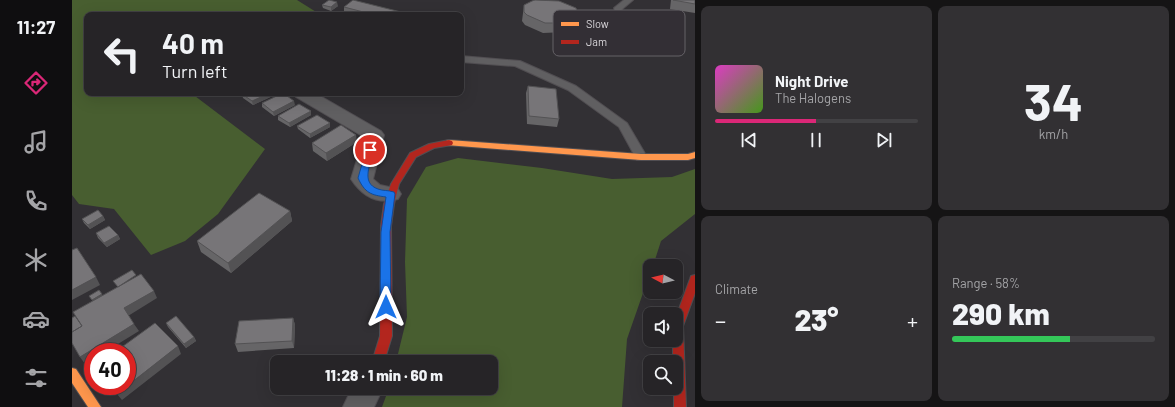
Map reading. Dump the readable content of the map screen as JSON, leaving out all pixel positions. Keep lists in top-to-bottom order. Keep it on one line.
{"legend":["Slow","Jam"],"north":"left","page":{"tabs":"11:27","tile":[["34","km/h"],"Climate",["Range · 58%","290 km"]],"turn":["40 m","Turn left"],"song":["Night Drive","The Halogens"],"heat":["−","23°","+"],"limit":"40","trip":"11:28 · 1 min · 60 m"}}
